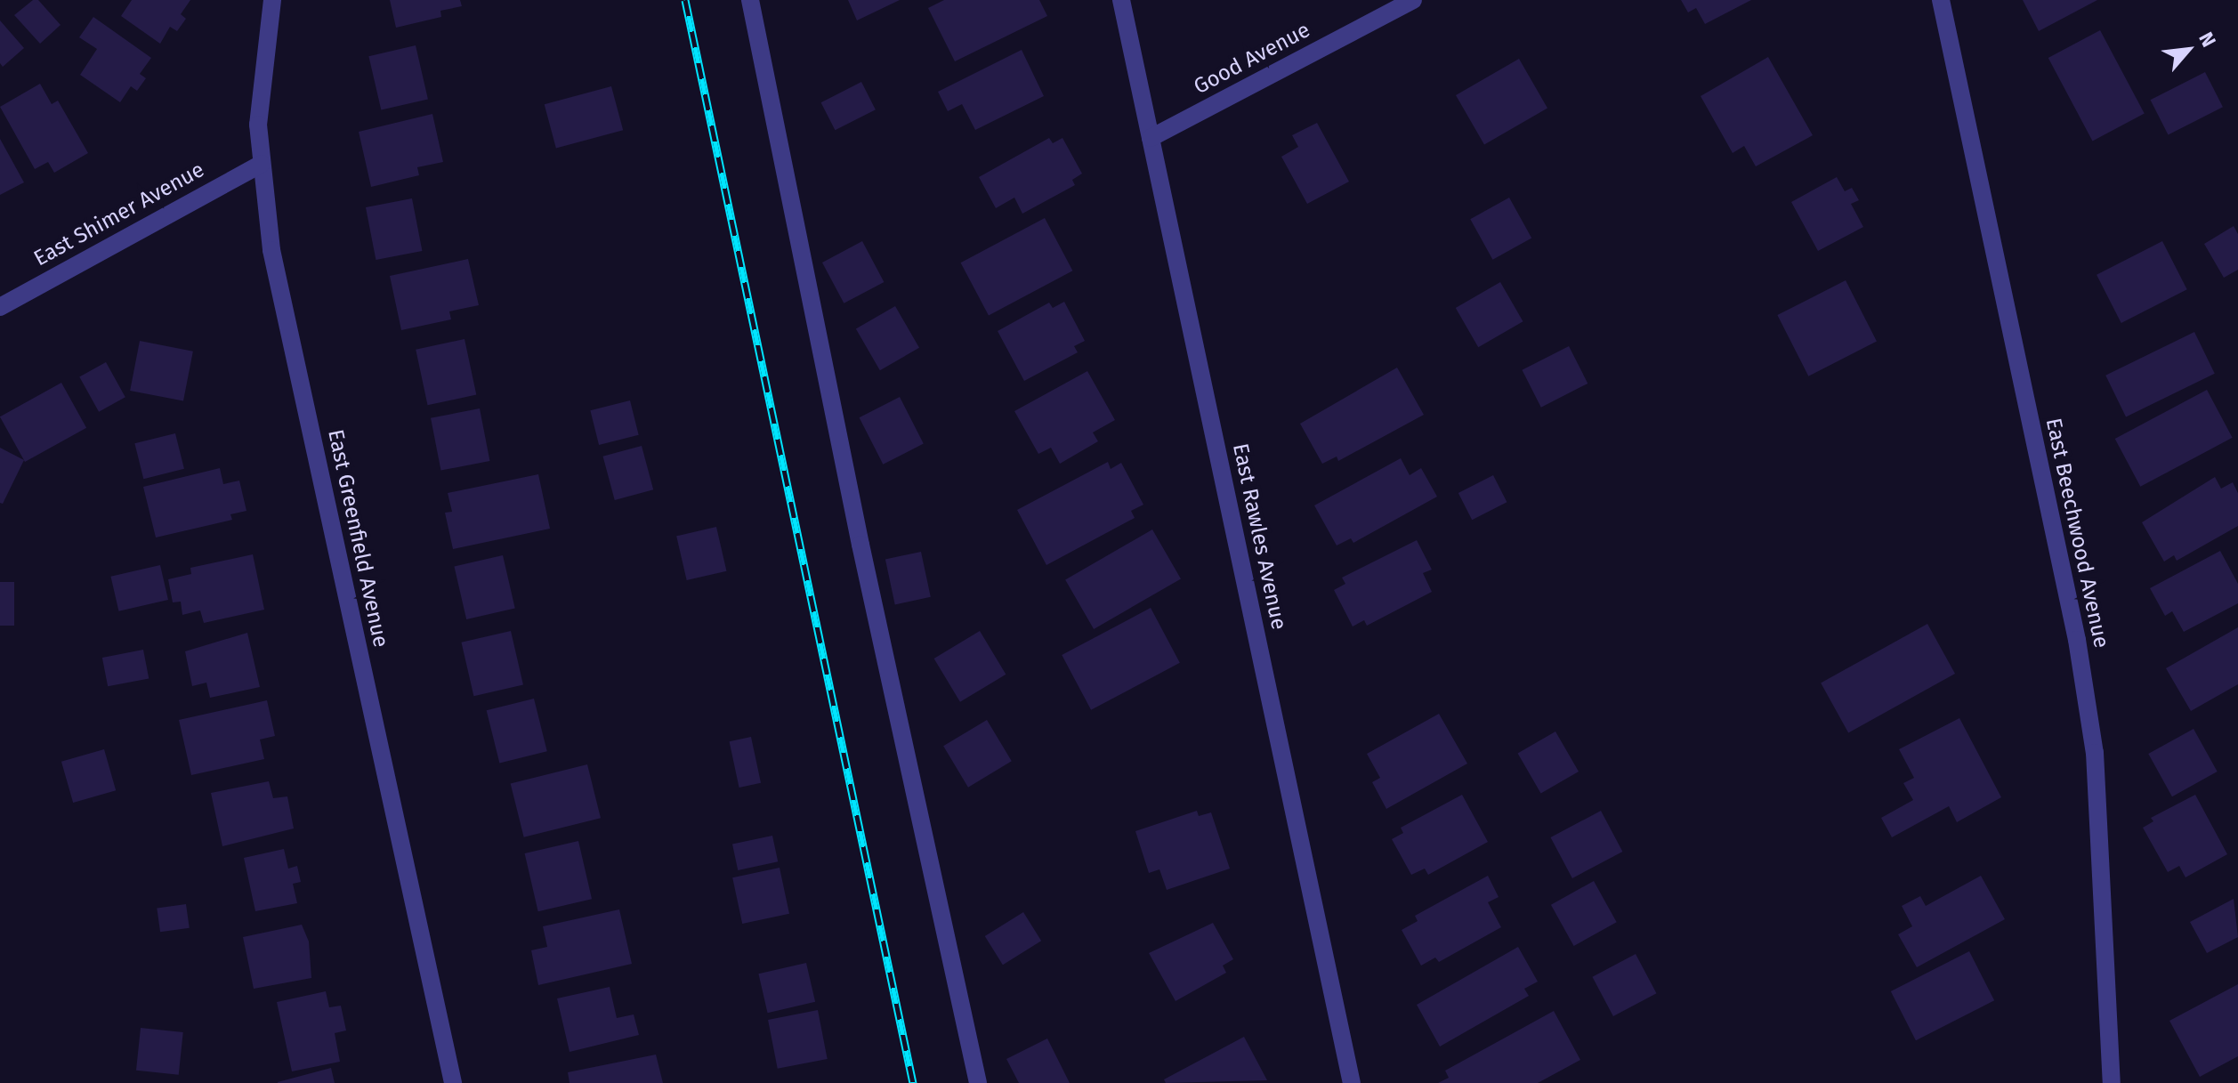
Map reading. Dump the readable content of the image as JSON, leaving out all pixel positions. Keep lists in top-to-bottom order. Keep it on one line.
{"streets":{"street":["Good Avenue","East Shimer Avenue","East Beechwood Avenue","East Rawles Avenue","East Greenfield Avenue"]},"crossings":[["Good Avenue","East Rawles Avenue"],["East Shimer Avenue","East Greenfield Avenue"]],"north":"top right"}
